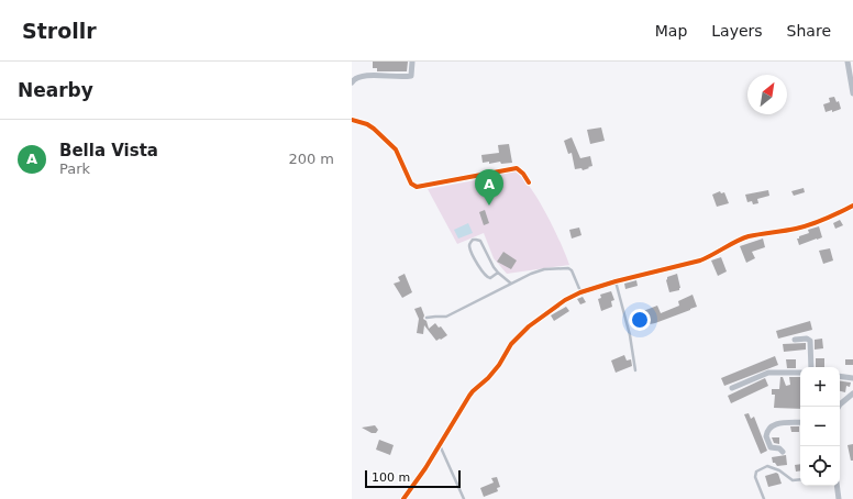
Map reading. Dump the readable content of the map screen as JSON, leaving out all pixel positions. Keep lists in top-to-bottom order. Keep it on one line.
{"scale_bar":"100 m","north":"top right","page":{"header":"Strollr","nav":["Map","Layers","Share"],"heading":"Nearby","list":[{"mark":"A","name":"Bella Vista","note":"Park","value":"200 m"}],"pins":"A","map_buttons":["+","−"],"scale":"100 m"}}
